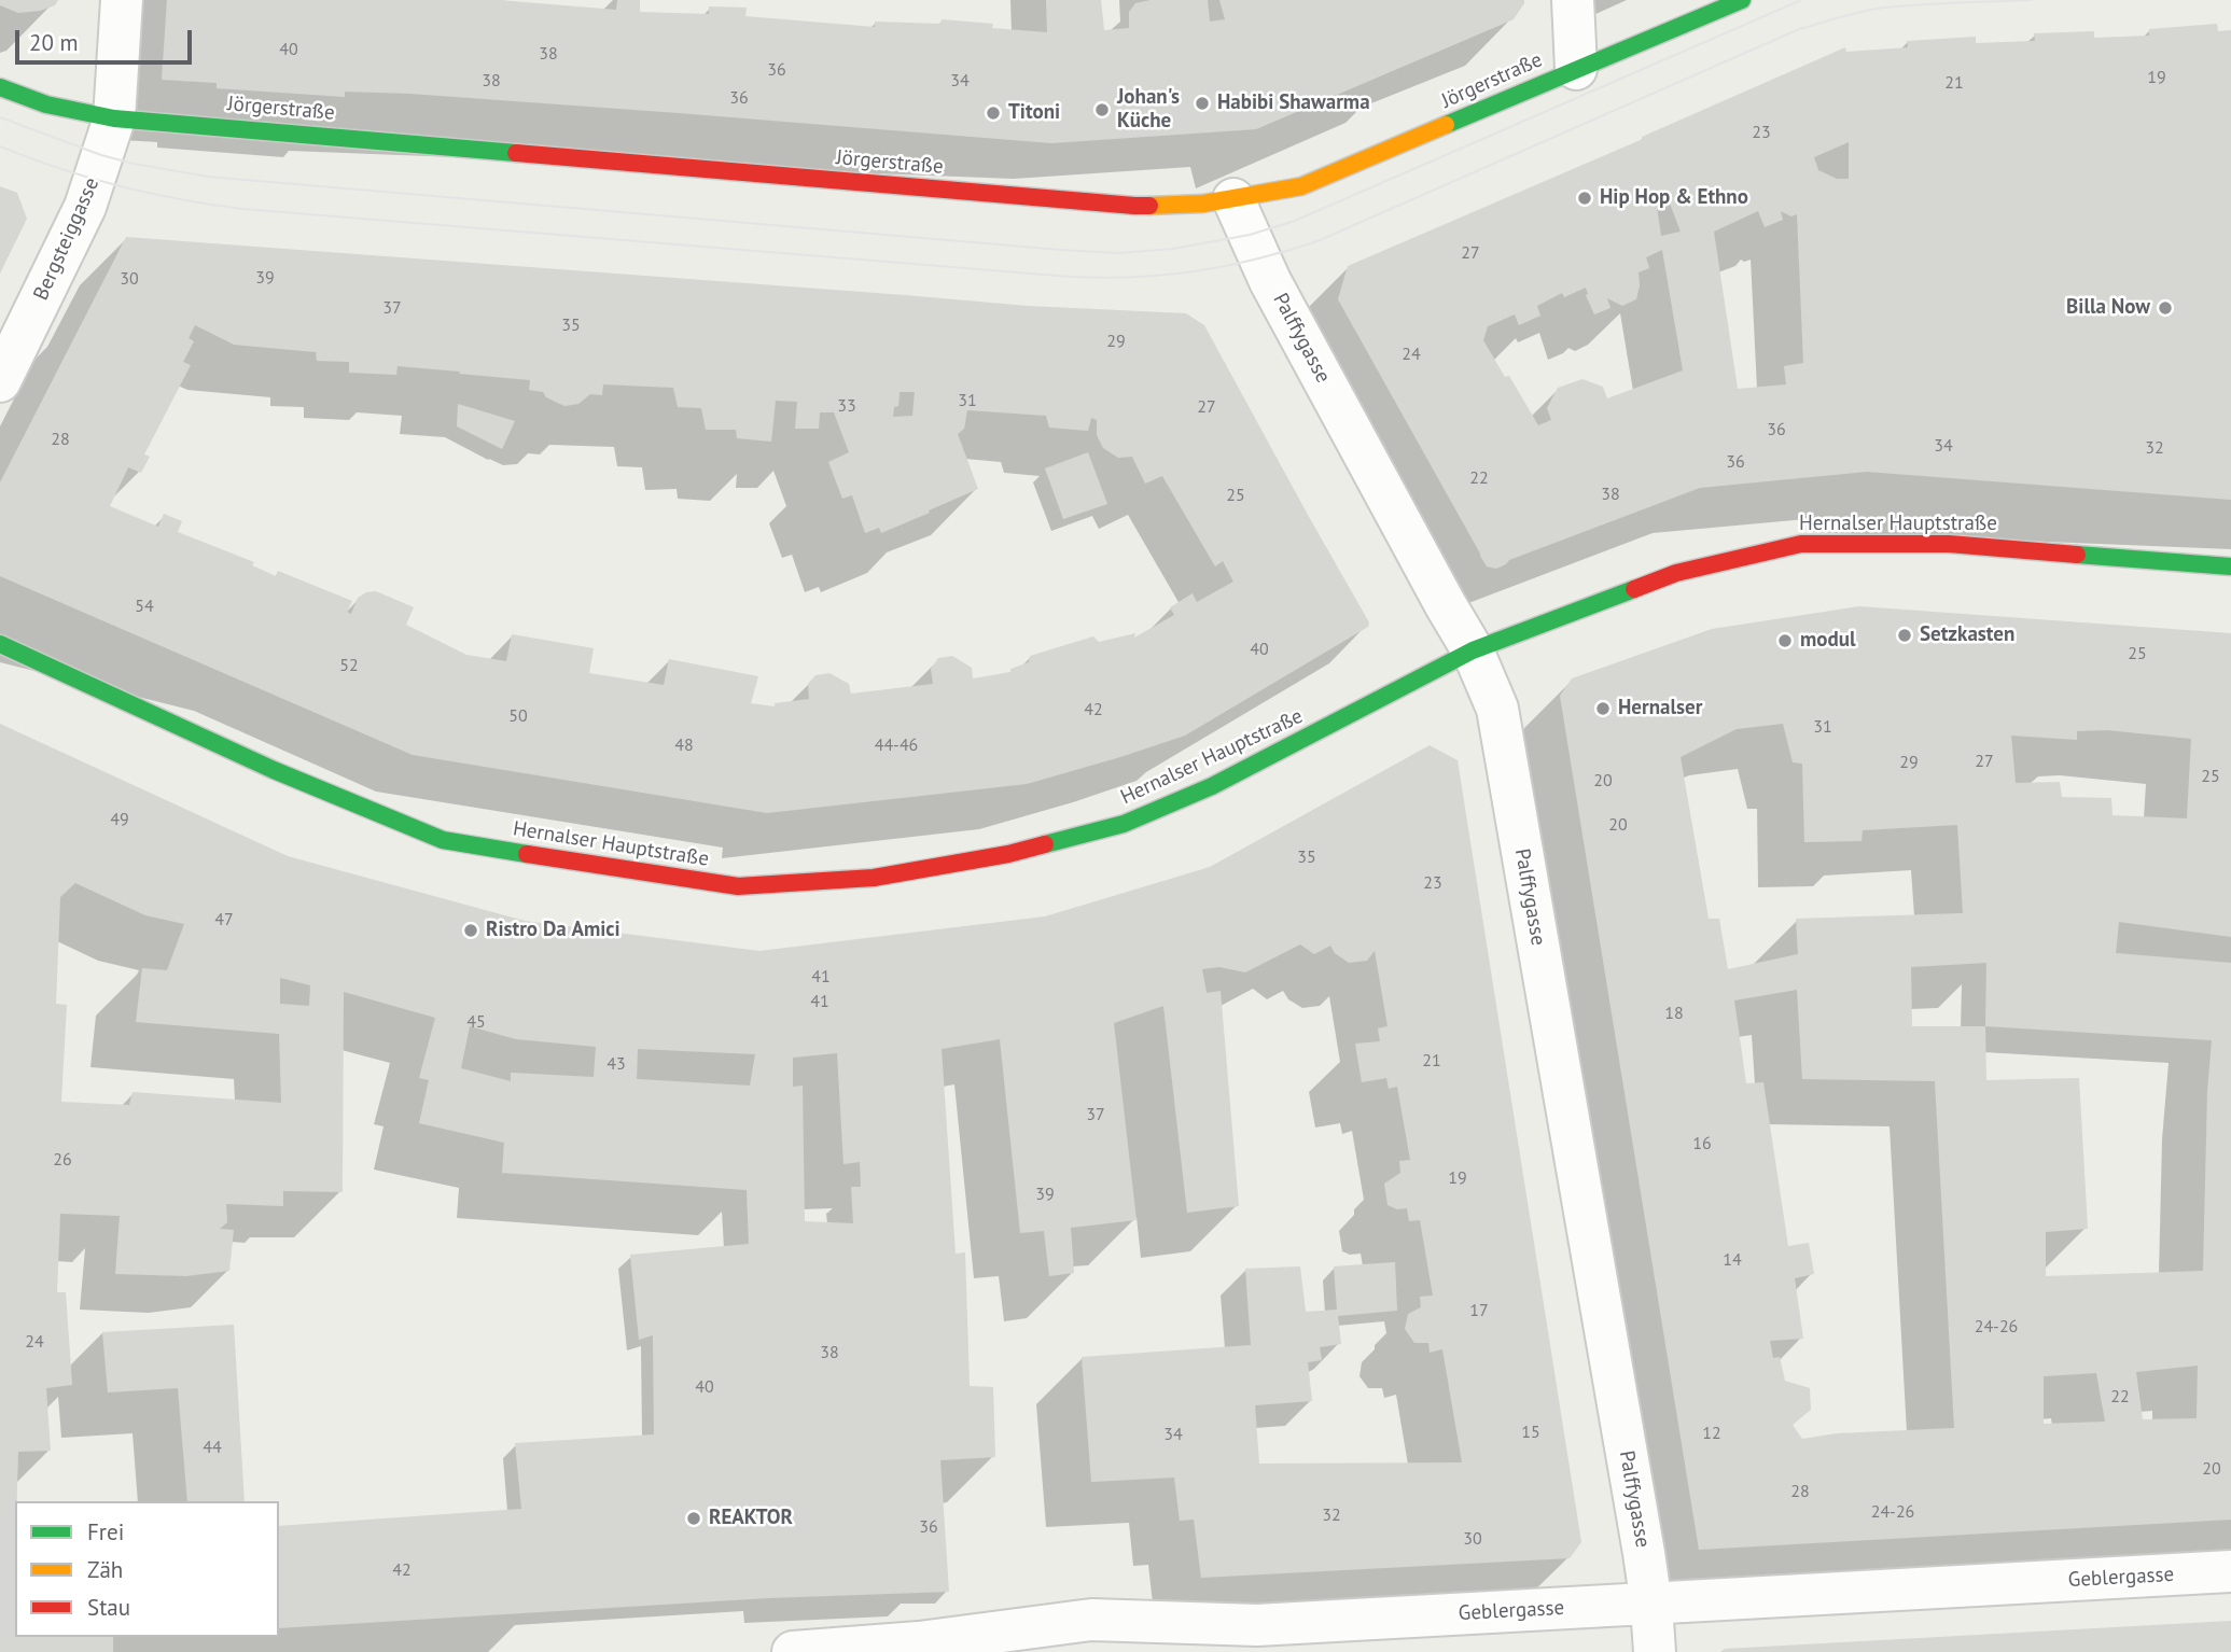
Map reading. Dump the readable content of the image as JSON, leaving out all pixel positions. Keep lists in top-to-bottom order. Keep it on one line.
{"streets":{"main road":["Jörgerstraße","Hernalser Hauptstraße"],"street":["Bergsteiggasse","Palffygasse","Geblergasse"]},"crossings":[["Jörgerstraße","Bergsteiggasse"],["Jörgerstraße","Palffygasse"],["Palffygasse","Hernalser Hauptstraße"],["Palffygasse","Geblergasse"]],"places":["Habibi Shawarma","Johan's Küche","Titoni","Hip Hop & Ethno","Billa Now","Setzkasten","modul","Hernalser","Ristro Da Amici","REAKTOR"],"house_numbers":["40","38","36","19","38","34","21","36","23","27","39","30","37","35","29","24","31","33","27","36","28","34","32","36","22","38","25","54","40","25","52","42","50","31","48","44-46","27","29","25","20","49","20","35","23","47","41","41","18","45","21","43","37","16","26","19","39","14","17","24-26","24","38","40","22","15","12","34","44","20","28","24-26","32","36","30","42"],"legend":["Frei","Zäh","Stau"],"scale_bar":"20 m"}
